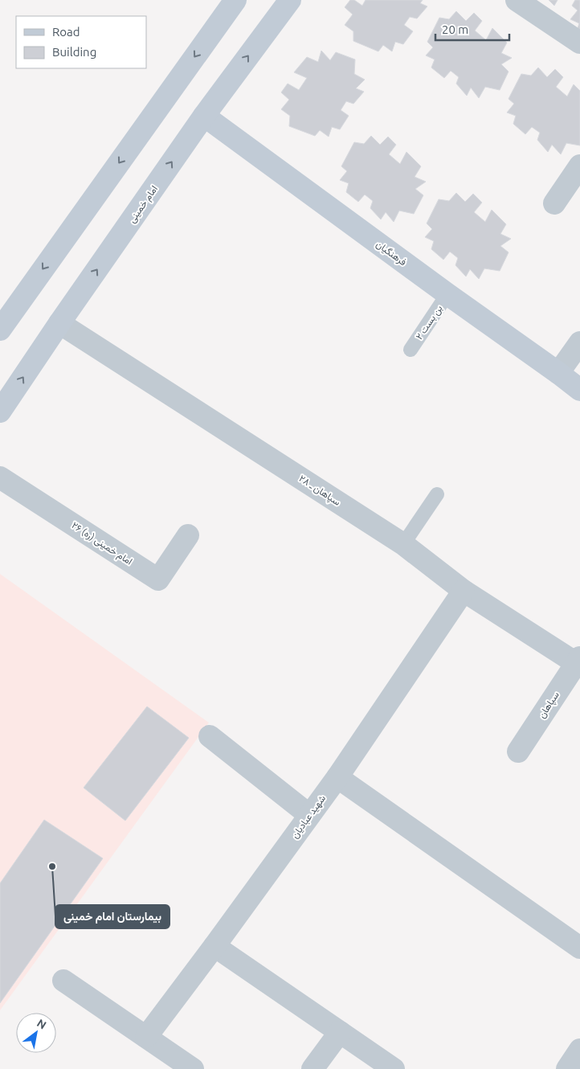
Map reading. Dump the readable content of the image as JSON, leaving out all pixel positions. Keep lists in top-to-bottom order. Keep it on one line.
{"streets":{"main road":["امام خمینی","فرهنگیان"],"street":["سپاهان ـ ۲۸","امام خمینی (ره) ۲۶","سپاهان","شهید عبادیان"],"lane":["بن بست ۲"]},"crossings":[["امام خمینی","فرهنگیان"],["امام خمینی","سپاهان ـ ۲۸"],["فرهنگیان","بن بست ۲"],["سپاهان ـ ۲۸","سپاهان"],["سپاهان ـ ۲۸","شهید عبادیان"]],"places":["بیمارستان امام خمینی"],"legend":["Road","Building"],"scale_bar":"20 m","north":"top right"}
